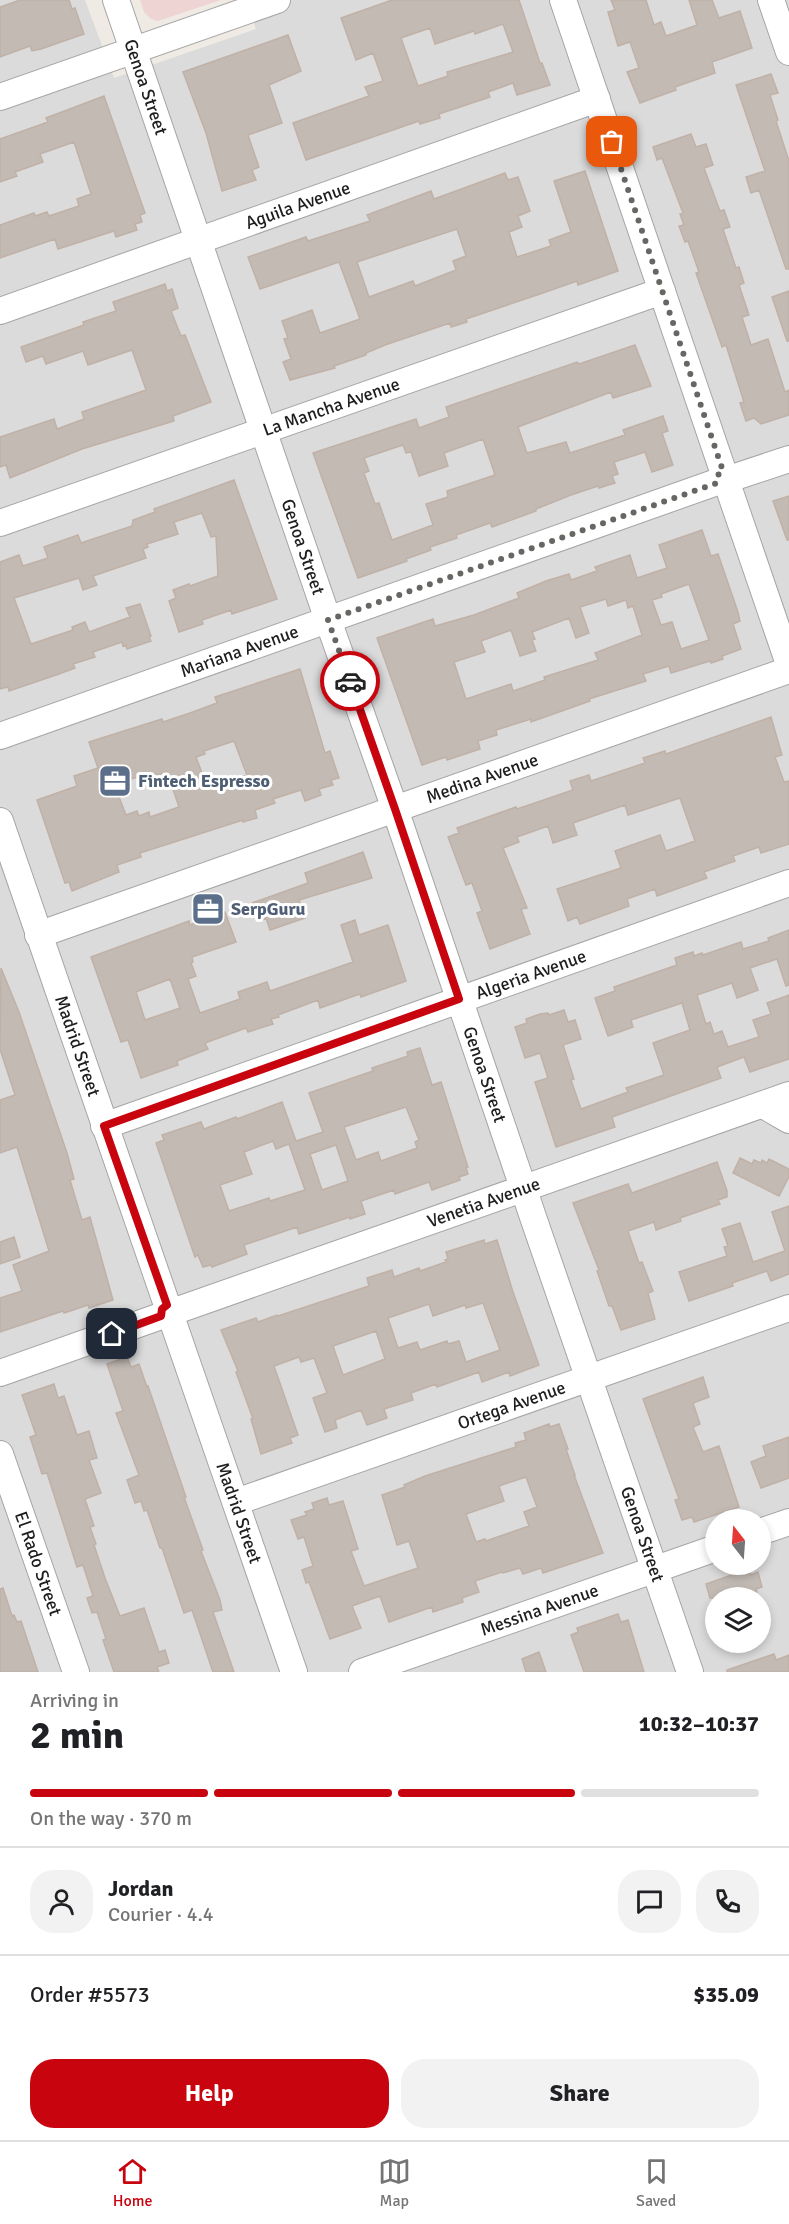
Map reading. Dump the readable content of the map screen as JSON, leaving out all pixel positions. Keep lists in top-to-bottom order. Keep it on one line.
{"streets":{"street":["Genoa Street","Aguila Avenue","La Mancha Avenue","Mariana Avenue","Medina Avenue","Algeria Avenue","Madrid Street","Venetia Avenue","Ortega Avenue","El Rado Street","Messina Avenue"]},"crossings":[["Genoa Street","Aguila Avenue"],["Genoa Street","La Mancha Avenue"],["Genoa Street","Mariana Avenue"],["Genoa Street","Medina Avenue"],["Genoa Street","Algeria Avenue"],["Genoa Street","Venetia Avenue"],["Genoa Street","Ortega Avenue"],["Genoa Street","Messina Avenue"],["Medina Avenue","Madrid Street"],["Algeria Avenue","Madrid Street"],["Madrid Street","Venetia Avenue"],["Madrid Street","Ortega Avenue"]],"places":{"office":["Fintech Espresso","SerpGuru"]},"north":"top","page":{"heading":["2 min","Arriving in","10:32–10:37"],"panel":["Jordan","Courier · 4.4","Order #5573","$35.09"],"bar":"On the way · 370 m","buttons":["Help","Share"],"tabs":["Home","Map","Saved"]}}
